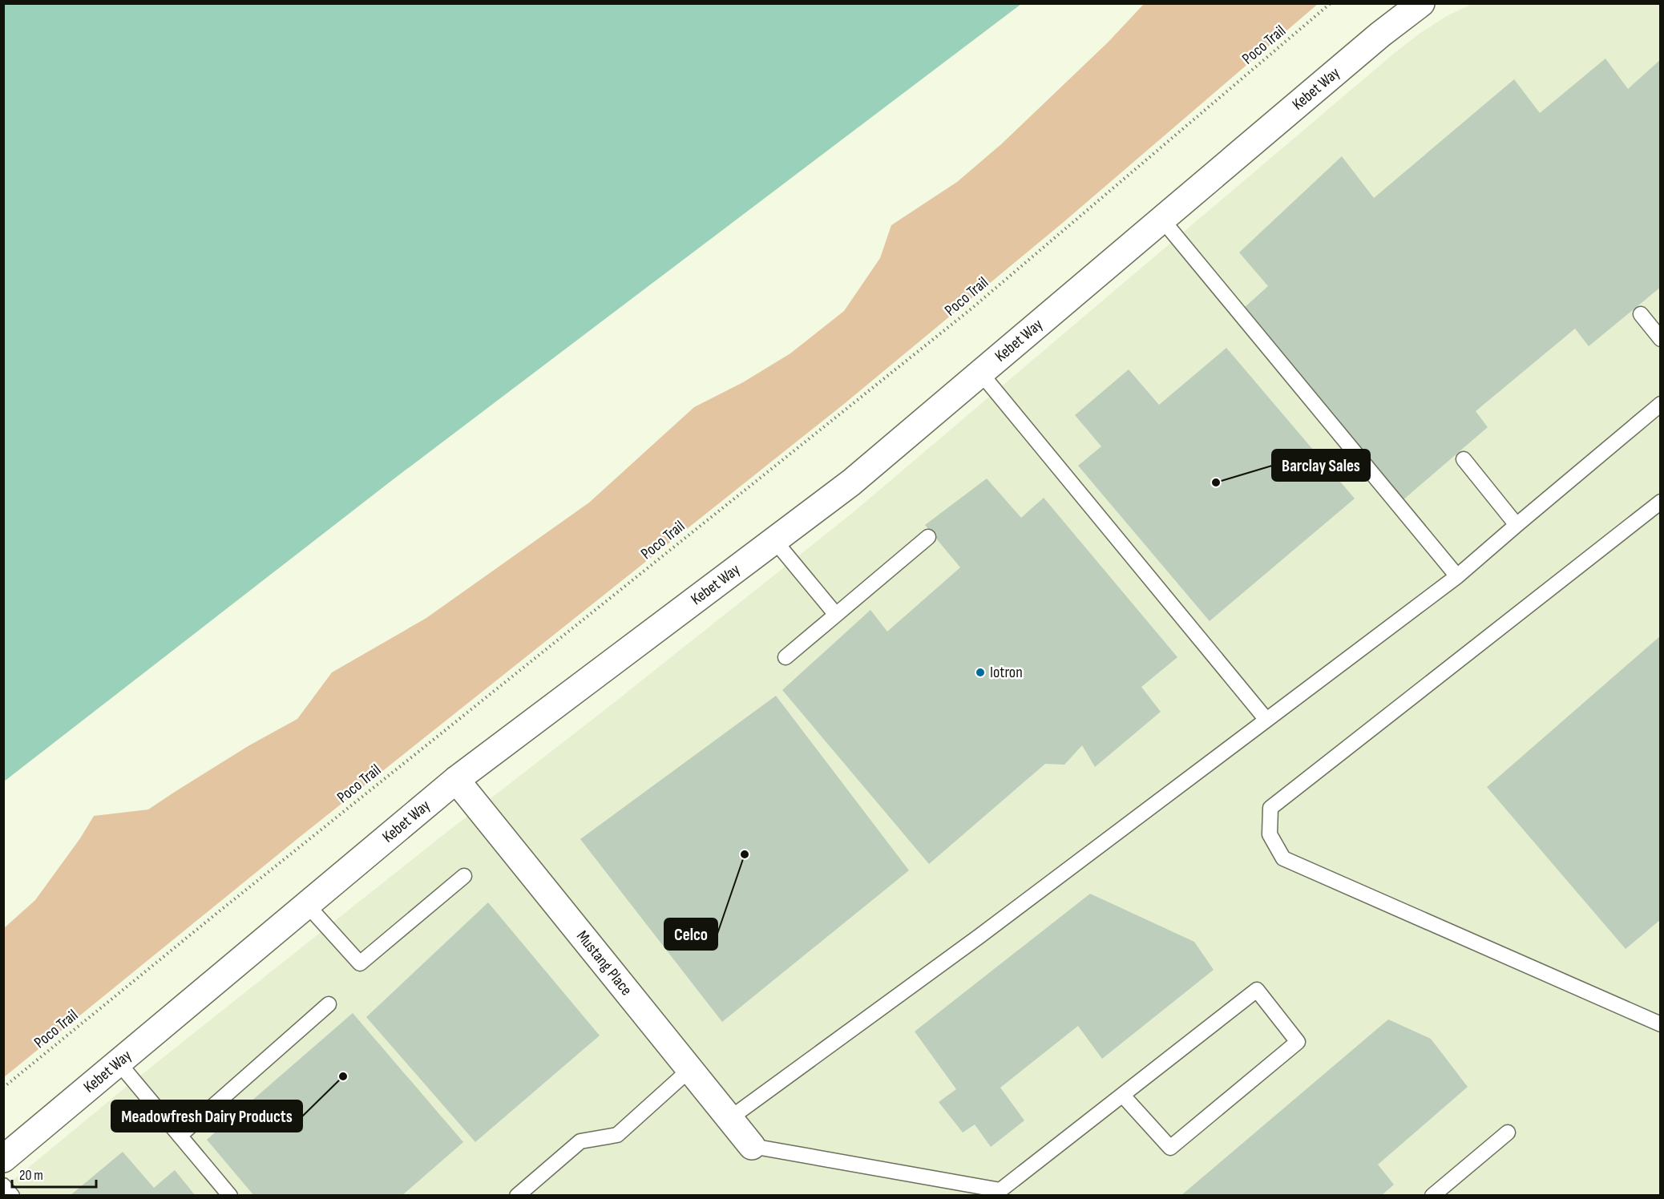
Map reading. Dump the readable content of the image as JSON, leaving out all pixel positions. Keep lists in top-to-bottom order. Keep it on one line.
{"streets":{"street":["Kebet Way","Mustang Place"],"path":["Poco Trail"]},"crossings":[["Kebet Way","Mustang Place"]],"places":["Barclay Sales","Iotron","Celco","Meadowfresh Dairy Products"],"scale_bar":"20 m"}
